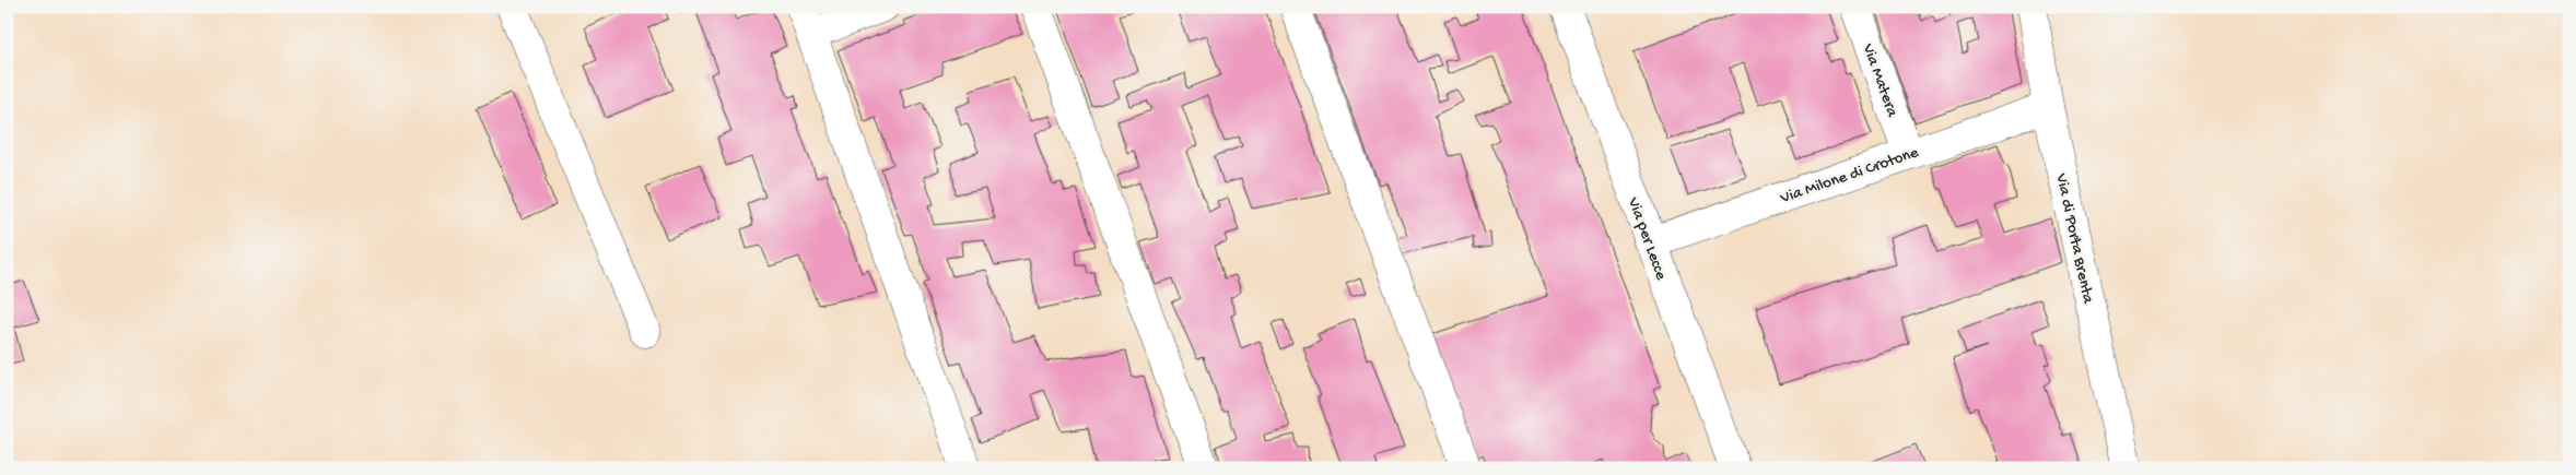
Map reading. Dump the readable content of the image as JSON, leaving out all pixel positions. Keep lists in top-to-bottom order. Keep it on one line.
{"streets":{"street":["Via Matera","Via Milone di Crotone","Via per Lecce","Via di Porta Brenta"]},"crossings":[["Via Matera","Via Milone di Crotone"],["Via Milone di Crotone","Via per Lecce"],["Via Milone di Crotone","Via di Porta Brenta"]]}
